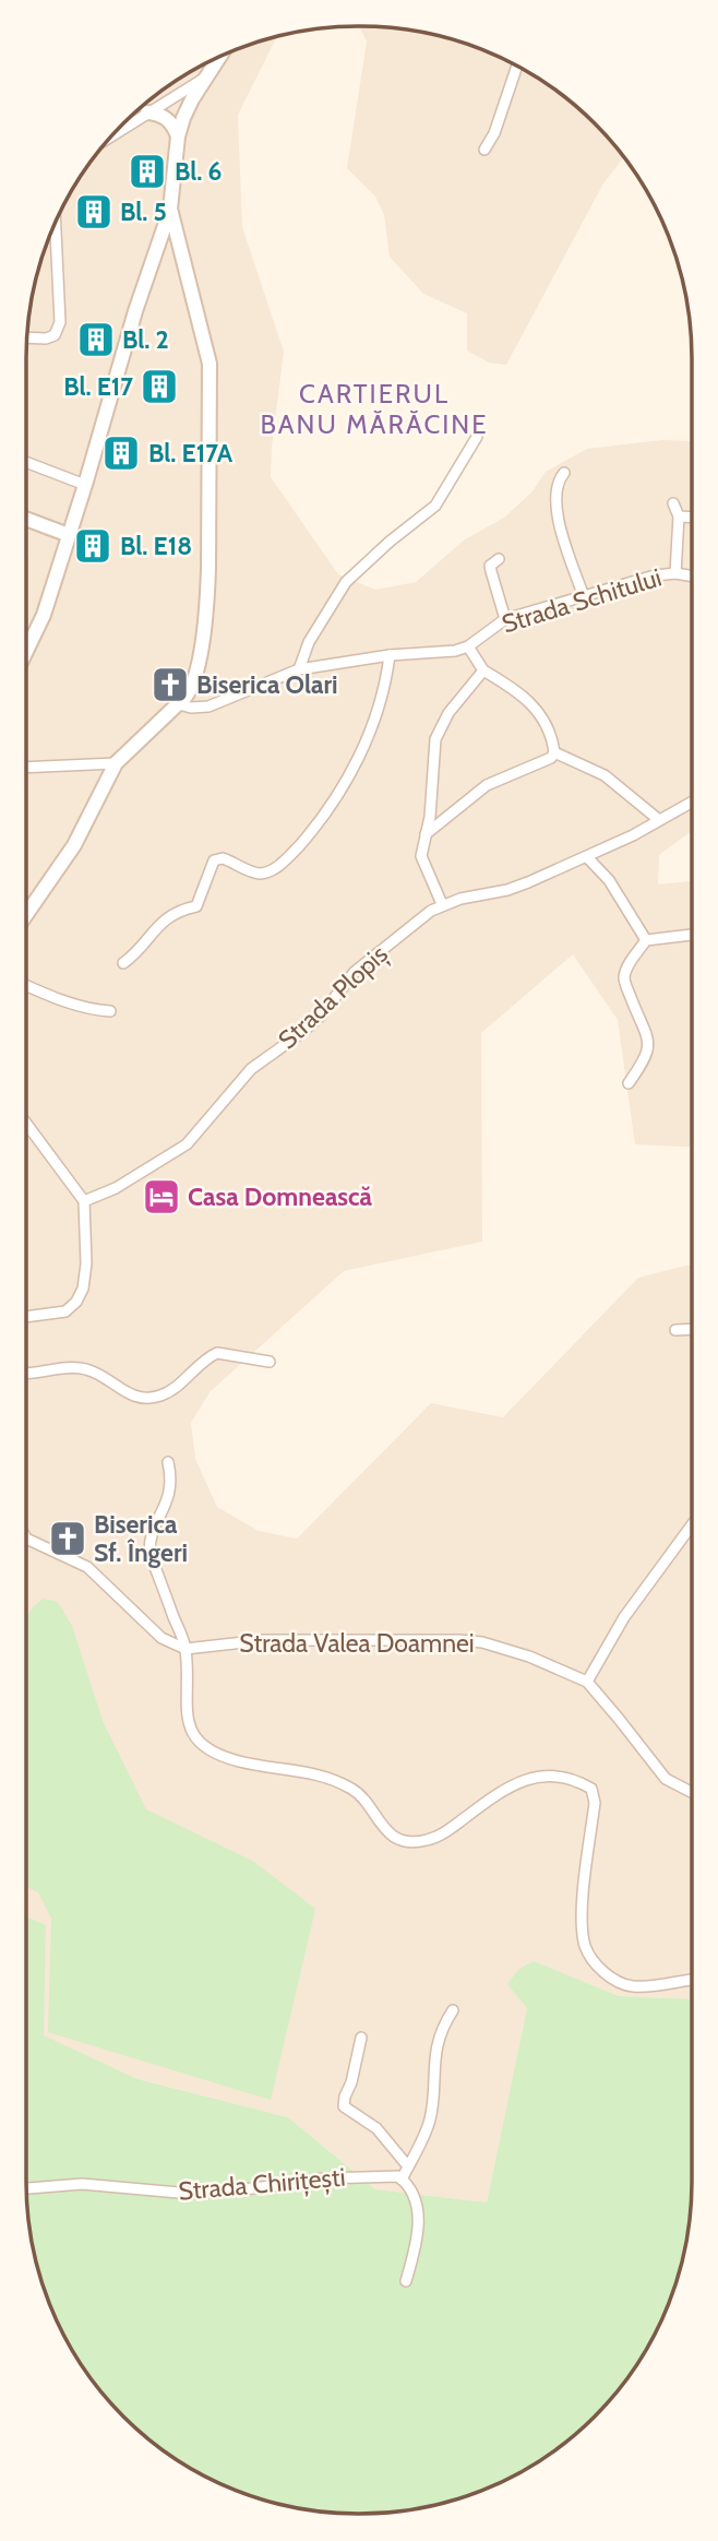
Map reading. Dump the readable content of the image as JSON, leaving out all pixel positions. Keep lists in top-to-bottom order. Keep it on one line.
{"streets":{"street":["Strada Schitului","Strada Plopiș","Strada Valea Doamnei","Strada Chirițești"]},"districts":["CARTIERUL BANU MĂRĂCINE"],"places":{"building":["Bl. 6","Bl. 5","Bl. 2","Bl. E17","Bl. E17A","Bl. E18"],"church":["Biserica Olari","Biserica Sf. Îngeri"],"hotel":["Casa Domnească"]}}
